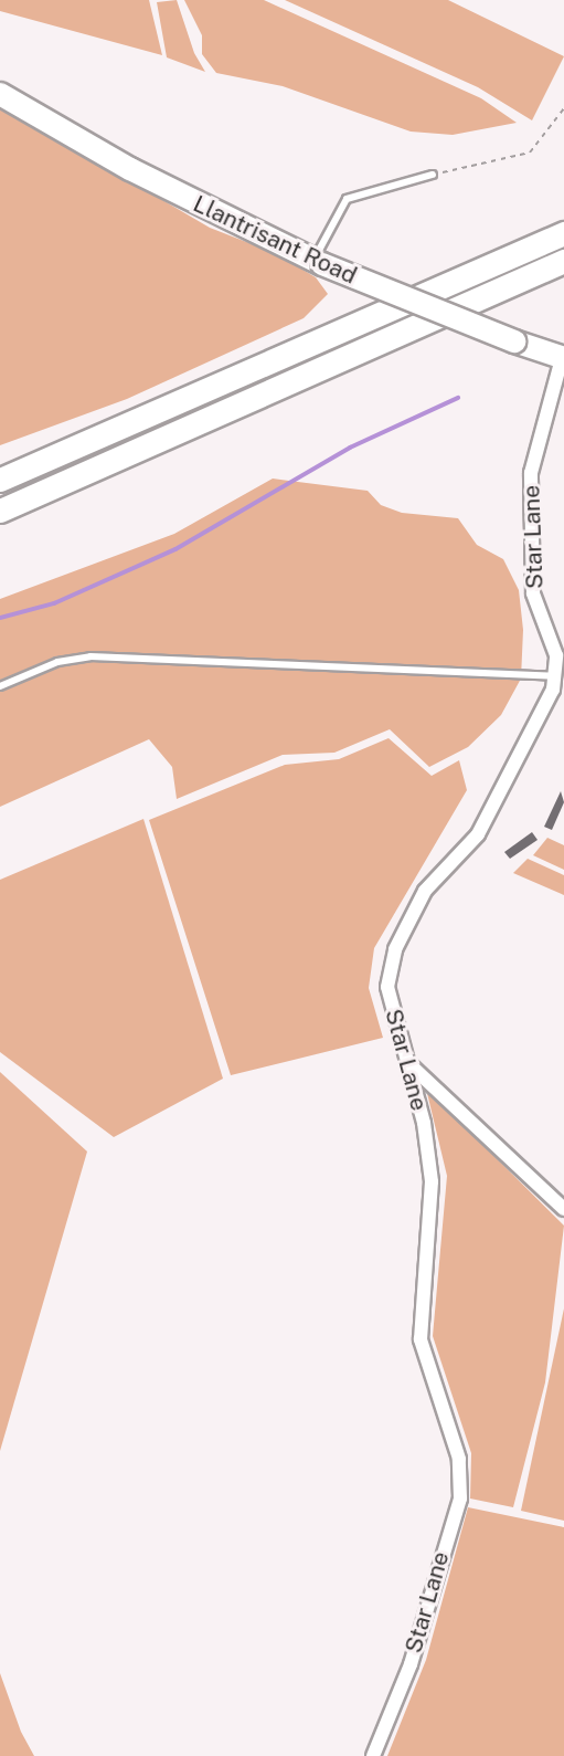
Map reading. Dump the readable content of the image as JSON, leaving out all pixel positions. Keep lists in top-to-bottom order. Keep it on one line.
{"streets":{"main road":["Llantrisant Road"],"street":["Star Lane"]},"crossings":[["Llantrisant Road","Star Lane"]]}
